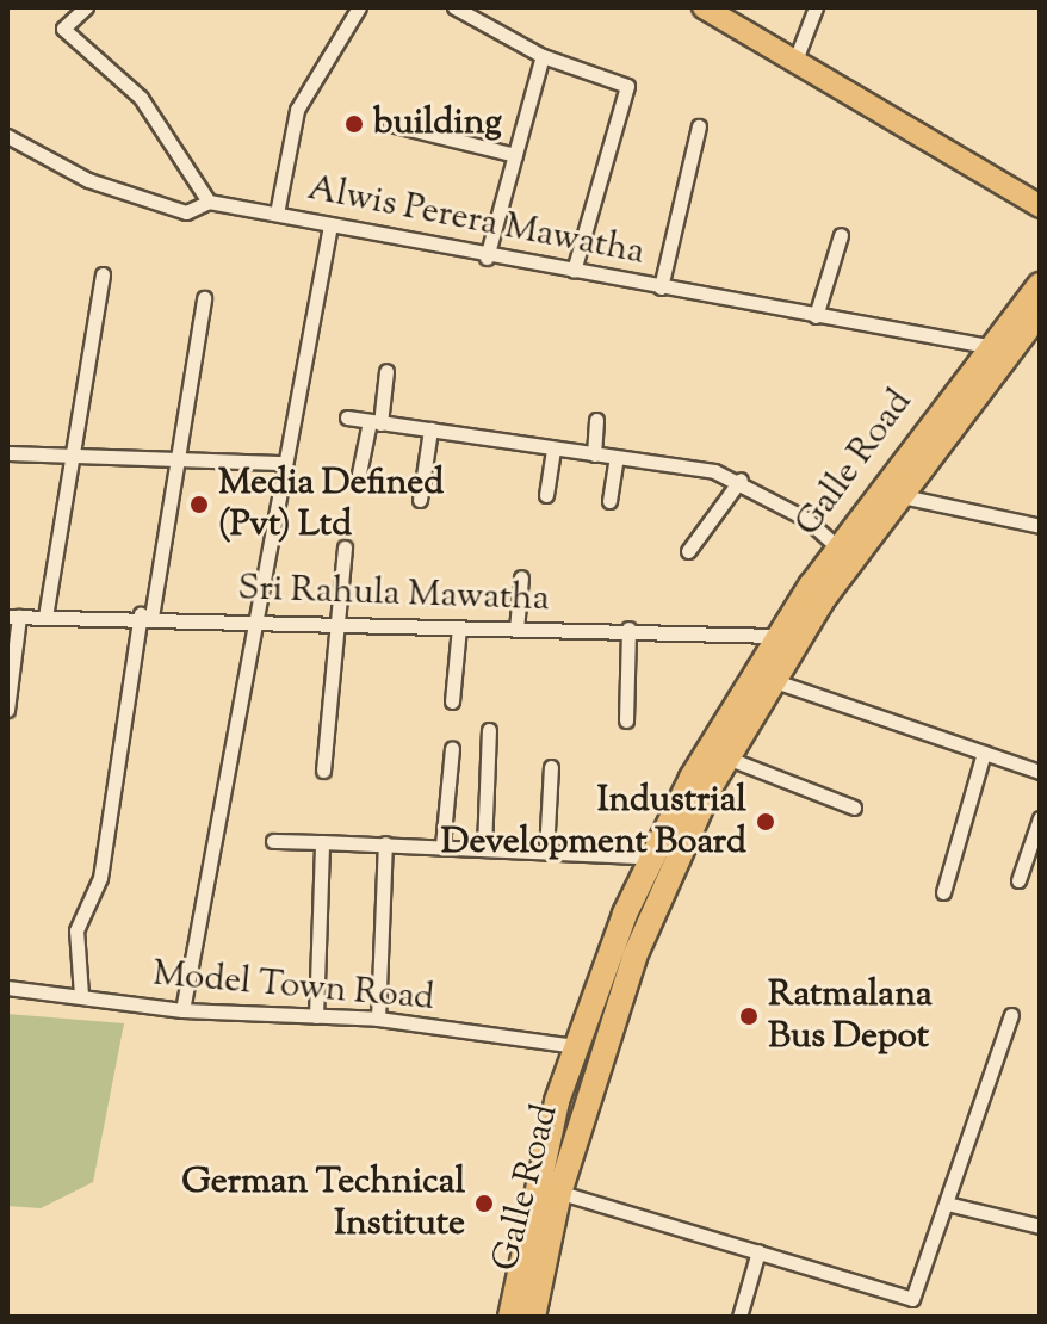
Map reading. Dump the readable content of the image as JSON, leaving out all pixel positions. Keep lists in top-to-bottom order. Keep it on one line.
{"streets":{"highway":["Galle Road"],"street":["Alwis Perera Mawatha","Sri Rahula Mawatha","Model Town Road"]},"crossings":[["Alwis Perera Mawatha","Galle Road"],["Galle Road","Sri Rahula Mawatha"],["Galle Road","Model Town Road"]],"places":["building","Media Defined (Pvt) Ltd","Industrial Development Board","Ratmalana Bus Depot","German Technical Institute"]}
